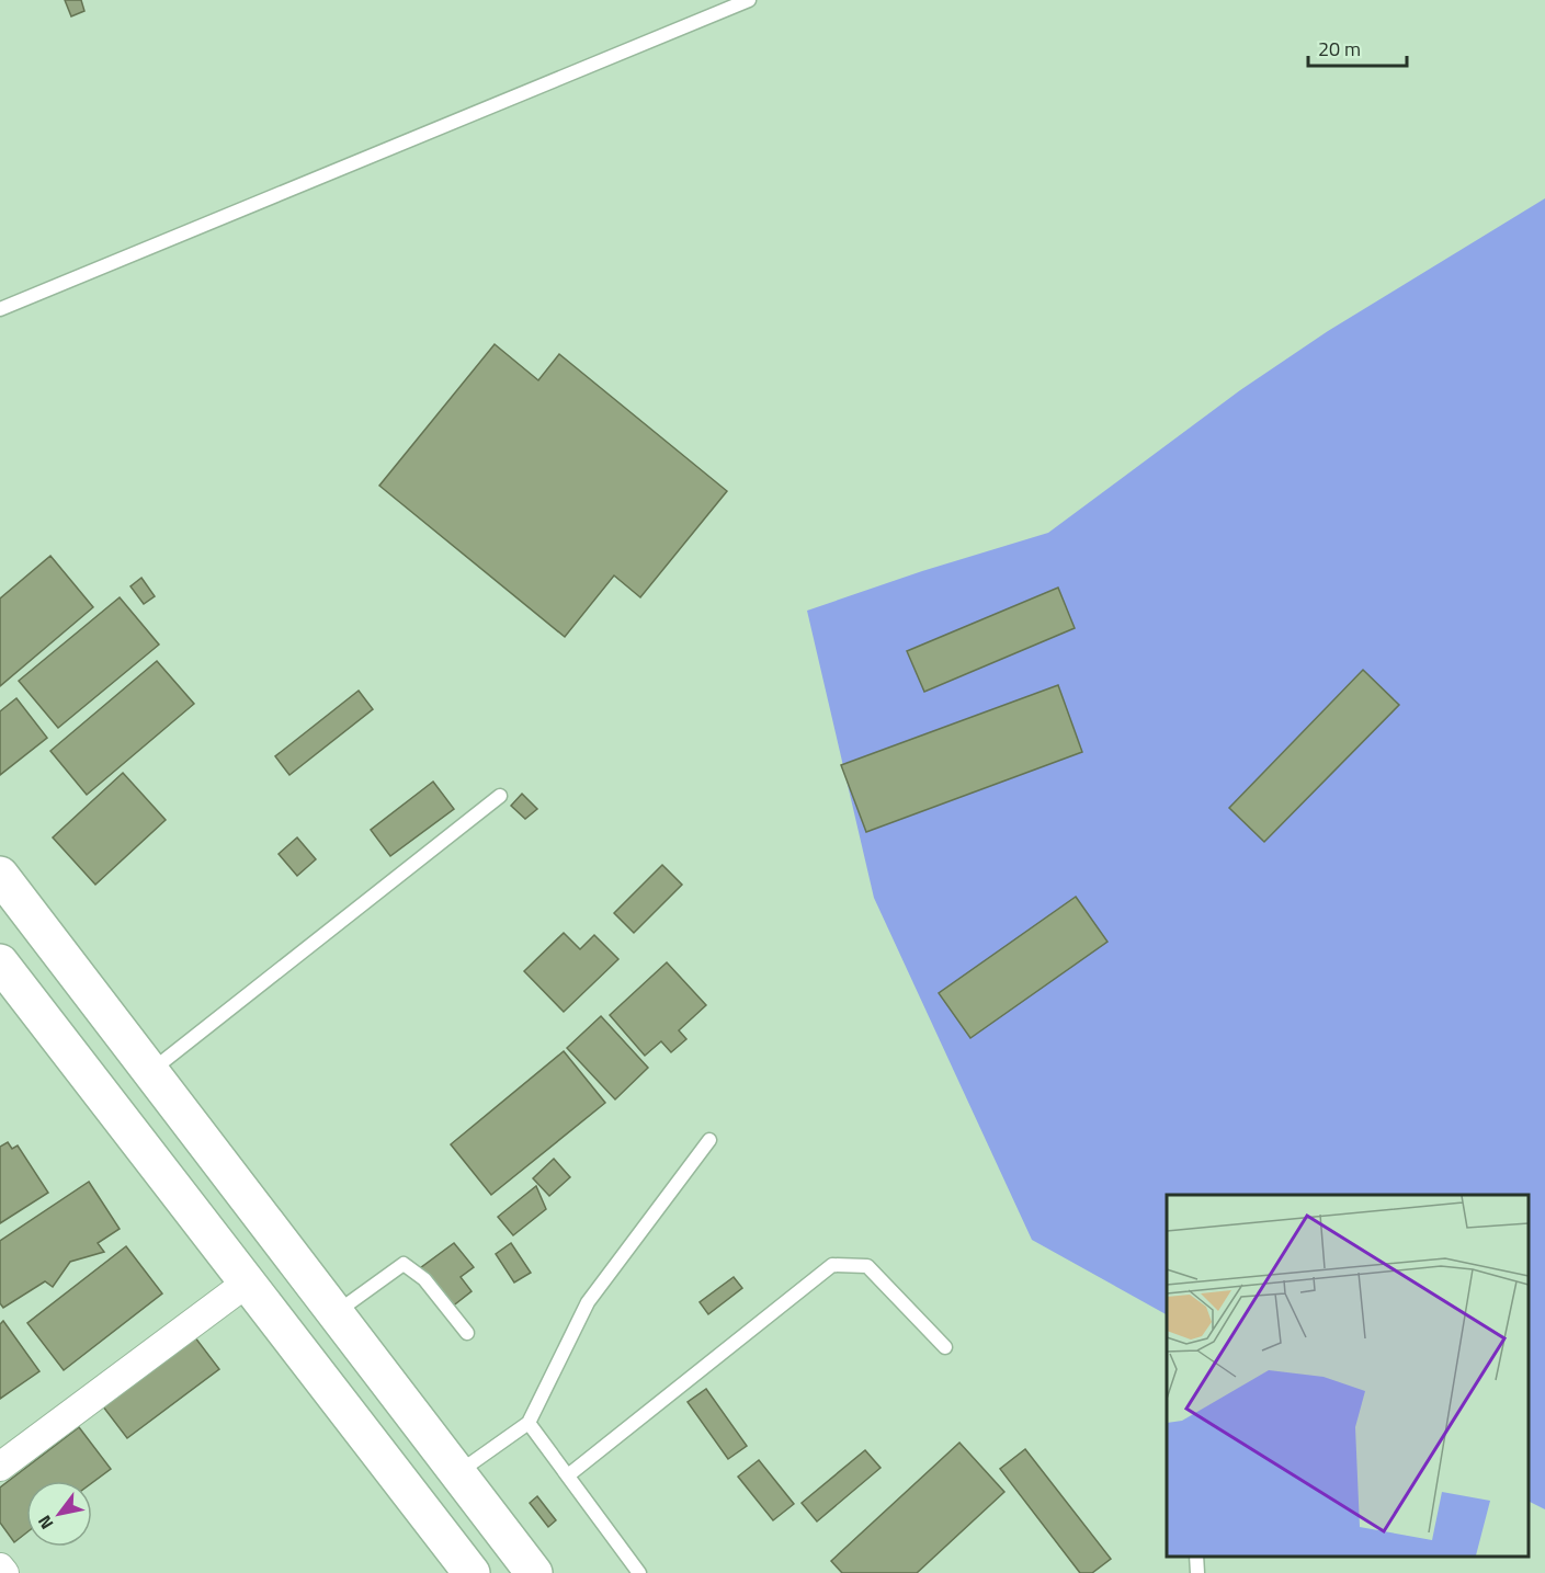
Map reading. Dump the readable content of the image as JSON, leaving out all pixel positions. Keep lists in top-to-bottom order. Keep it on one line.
{"scale_bar":"20 m","north":"bottom left"}
